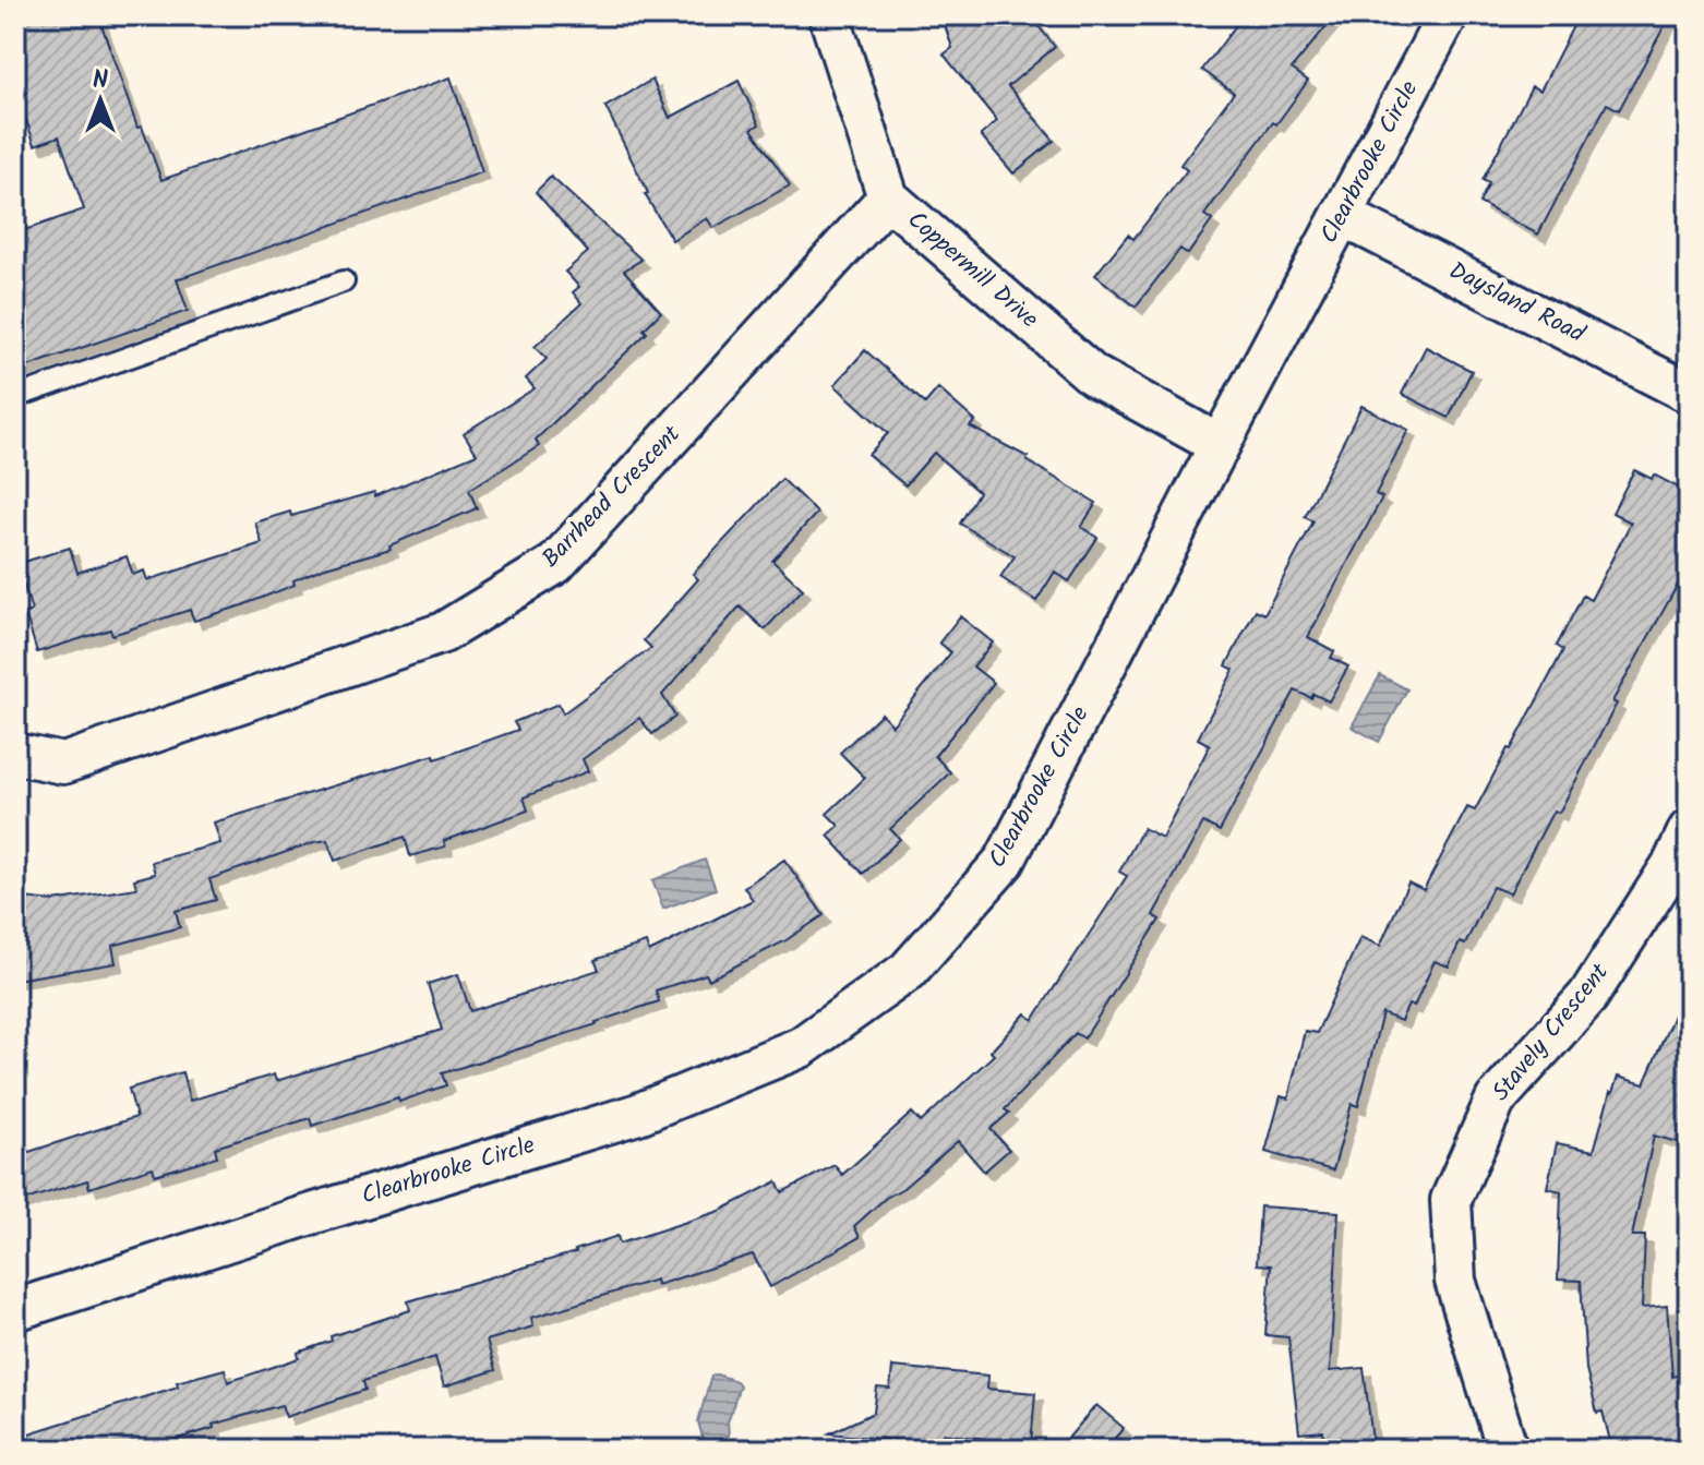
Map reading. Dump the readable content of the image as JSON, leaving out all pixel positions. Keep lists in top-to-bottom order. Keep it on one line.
{"streets":{"street":["Clearbrooke Circle","Coppermill Drive","Daysland Road","Barrhead Crescent","Stavely Crescent"]},"crossings":[["Clearbrooke Circle","Coppermill Drive"],["Clearbrooke Circle","Daysland Road"],["Coppermill Drive","Barrhead Crescent"]],"north":"top"}
